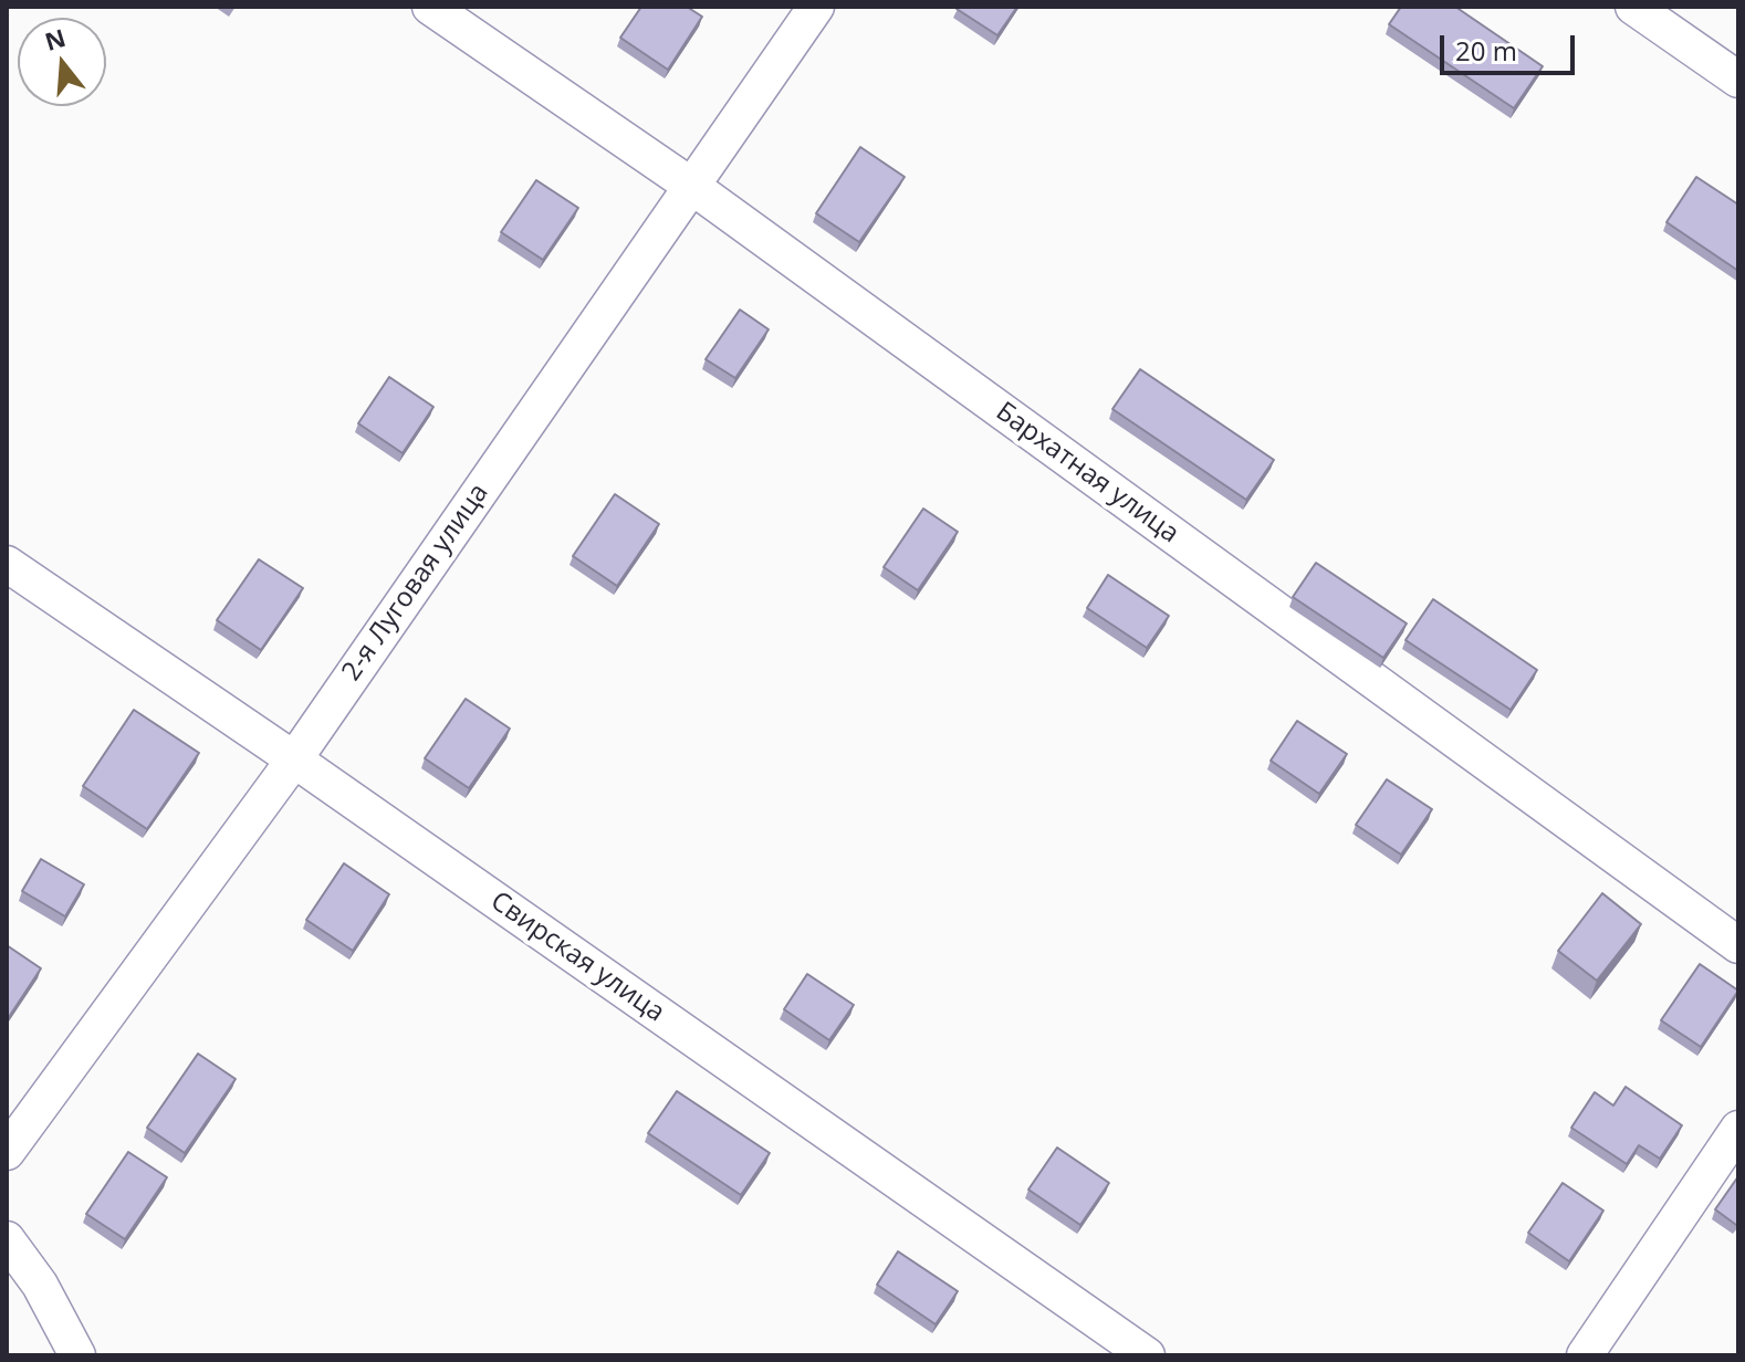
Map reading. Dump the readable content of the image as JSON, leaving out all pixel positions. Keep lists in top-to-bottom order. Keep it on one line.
{"streets":{"street":["Бархатная улица","2-я Луговая улица","Свирская улица"]},"crossings":[["Бархатная улица","2-я Луговая улица"],["2-я Луговая улица","Свирская улица"]],"scale_bar":"20 m","north":"top"}
